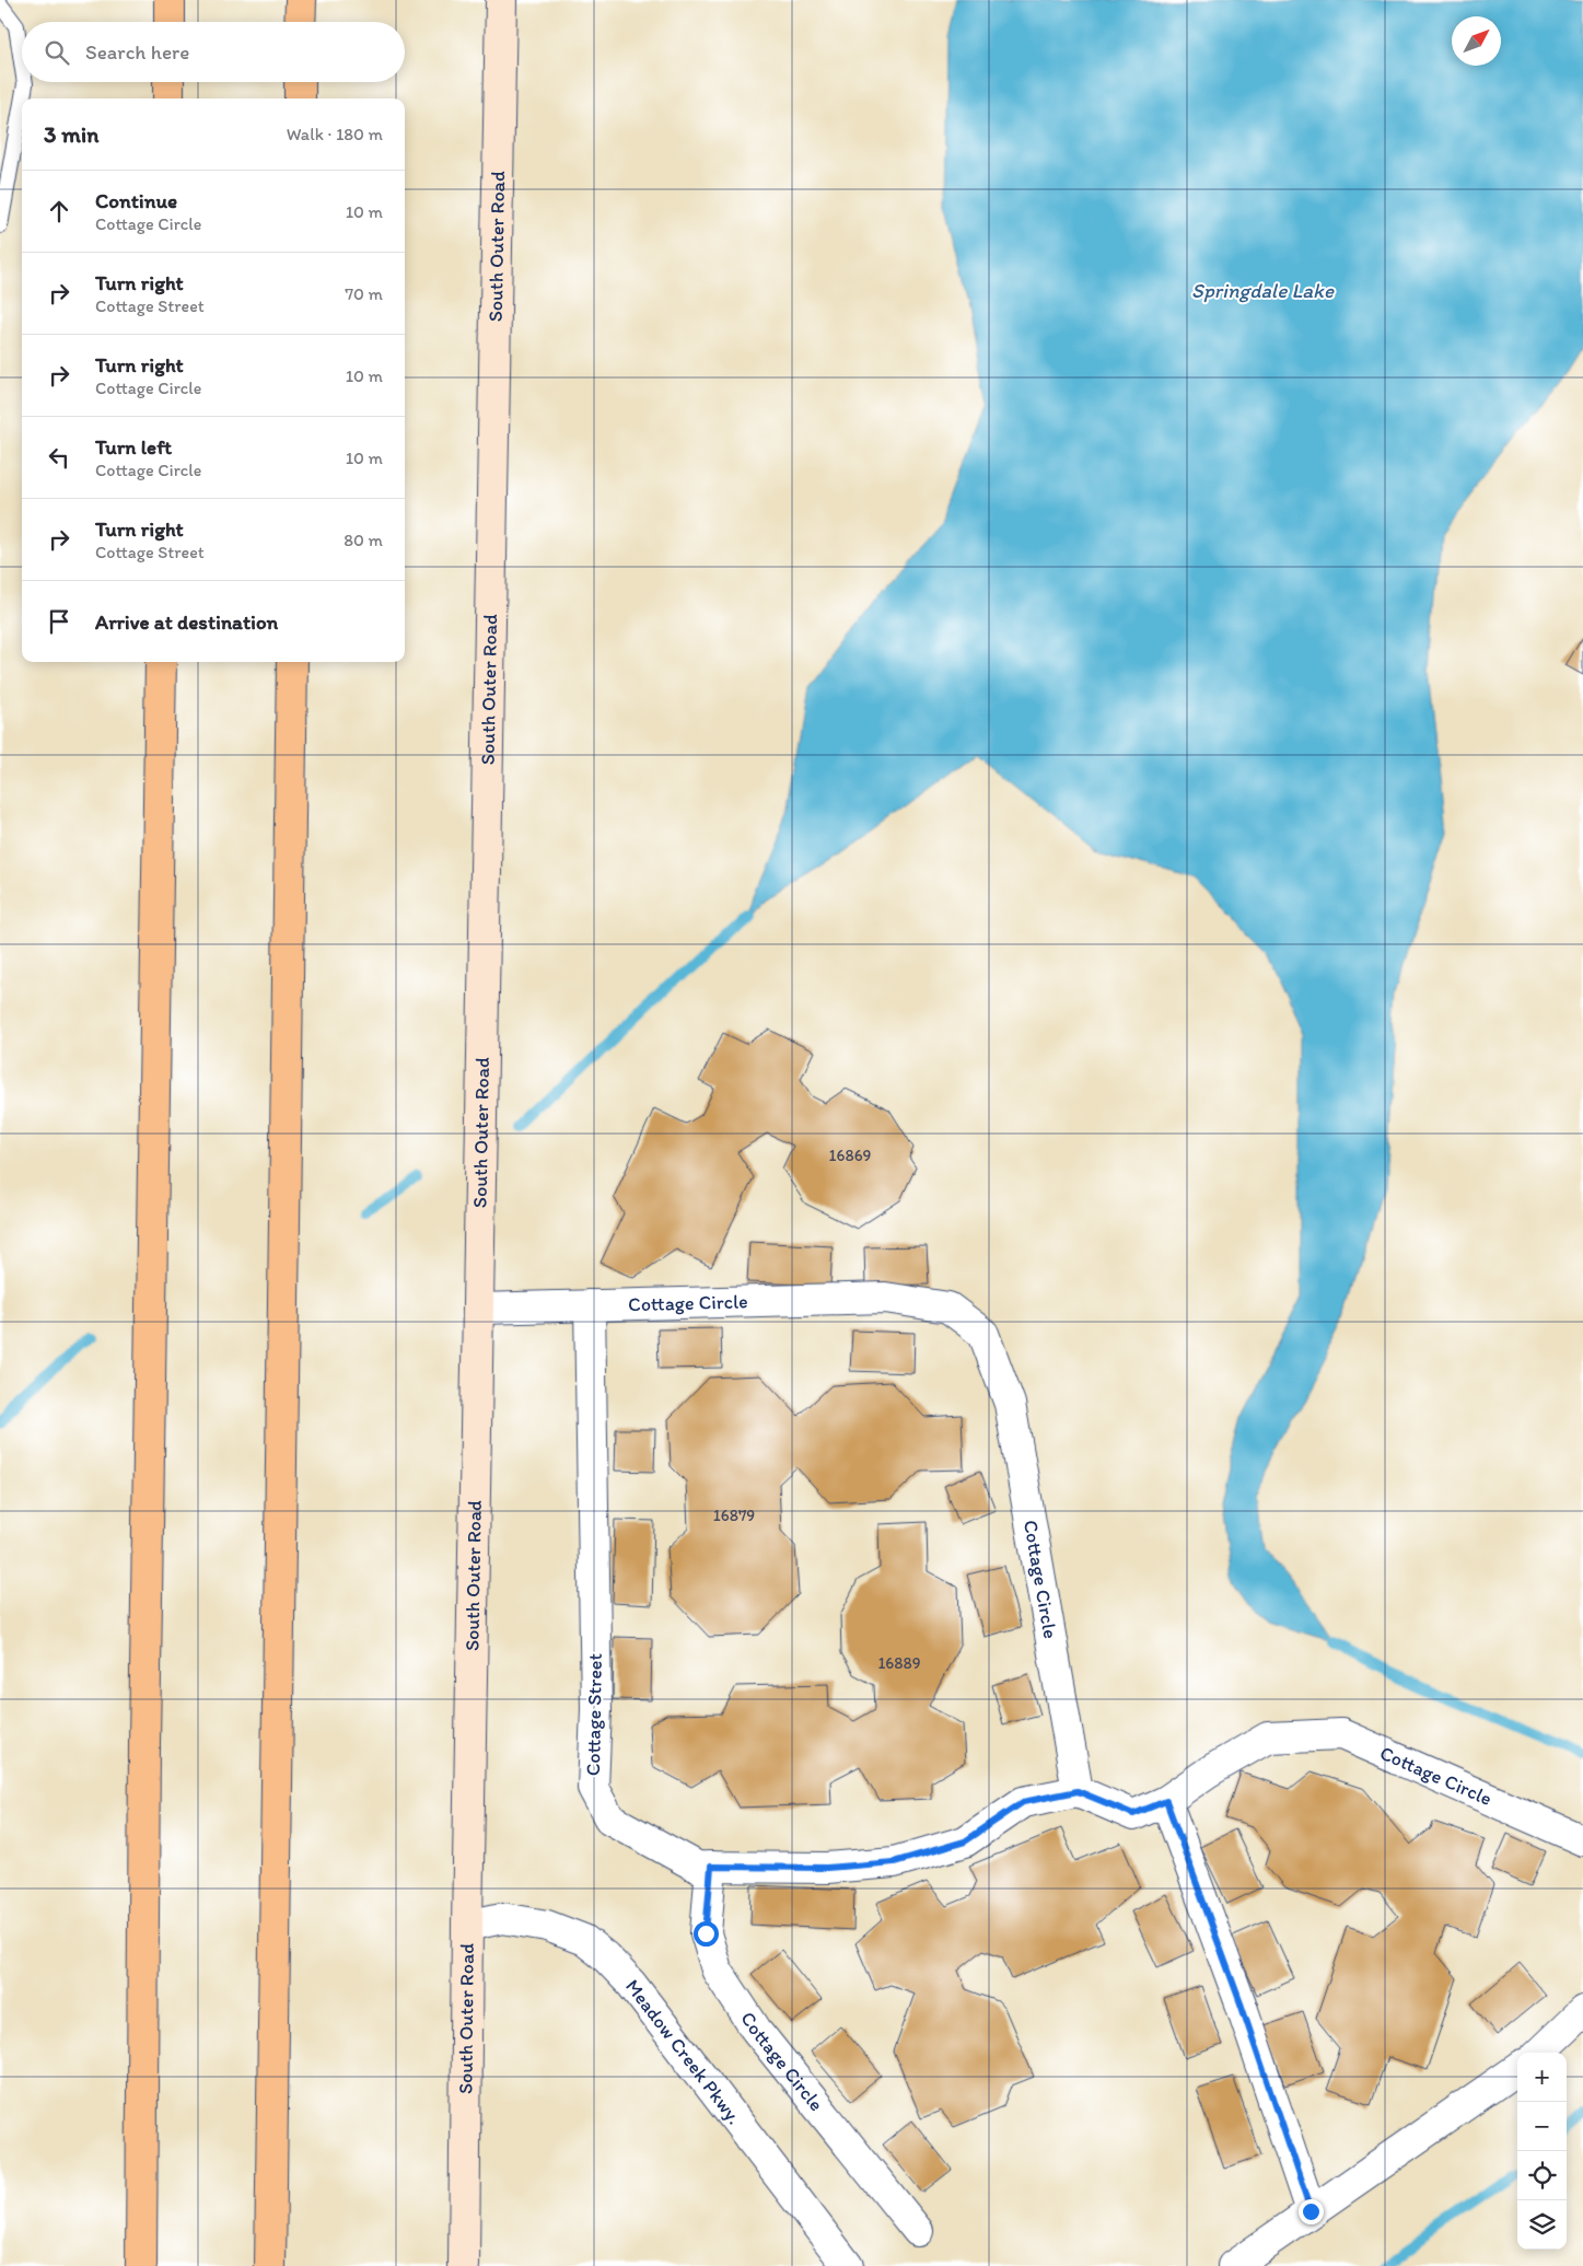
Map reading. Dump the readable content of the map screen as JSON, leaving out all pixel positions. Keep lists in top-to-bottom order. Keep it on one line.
{"streets":{"street":["South Outer Road","Cottage Circle","Cottage Street","Meadow Creek Pkwy."]},"crossings":[["South Outer Road","Cottage Circle"],["South Outer Road","Meadow Creek Pkwy."],["Cottage Circle","Cottage Street"]],"water":["Springdale Lake"],"house_numbers":["16869","16879","16889"],"north":"top right","page":{"search":"Search here","heading":["3 min","Walk · 180 m"],"list":[["Continue","Cottage Circle","10 m"],["Turn right","Cottage Street","70 m"],["Turn right","Cottage Circle","10 m"],["Turn left","Cottage Circle","10 m"],["Turn right","Cottage Street","80 m"],"Arrive at destination"],"map_buttons":["+","−"]}}
